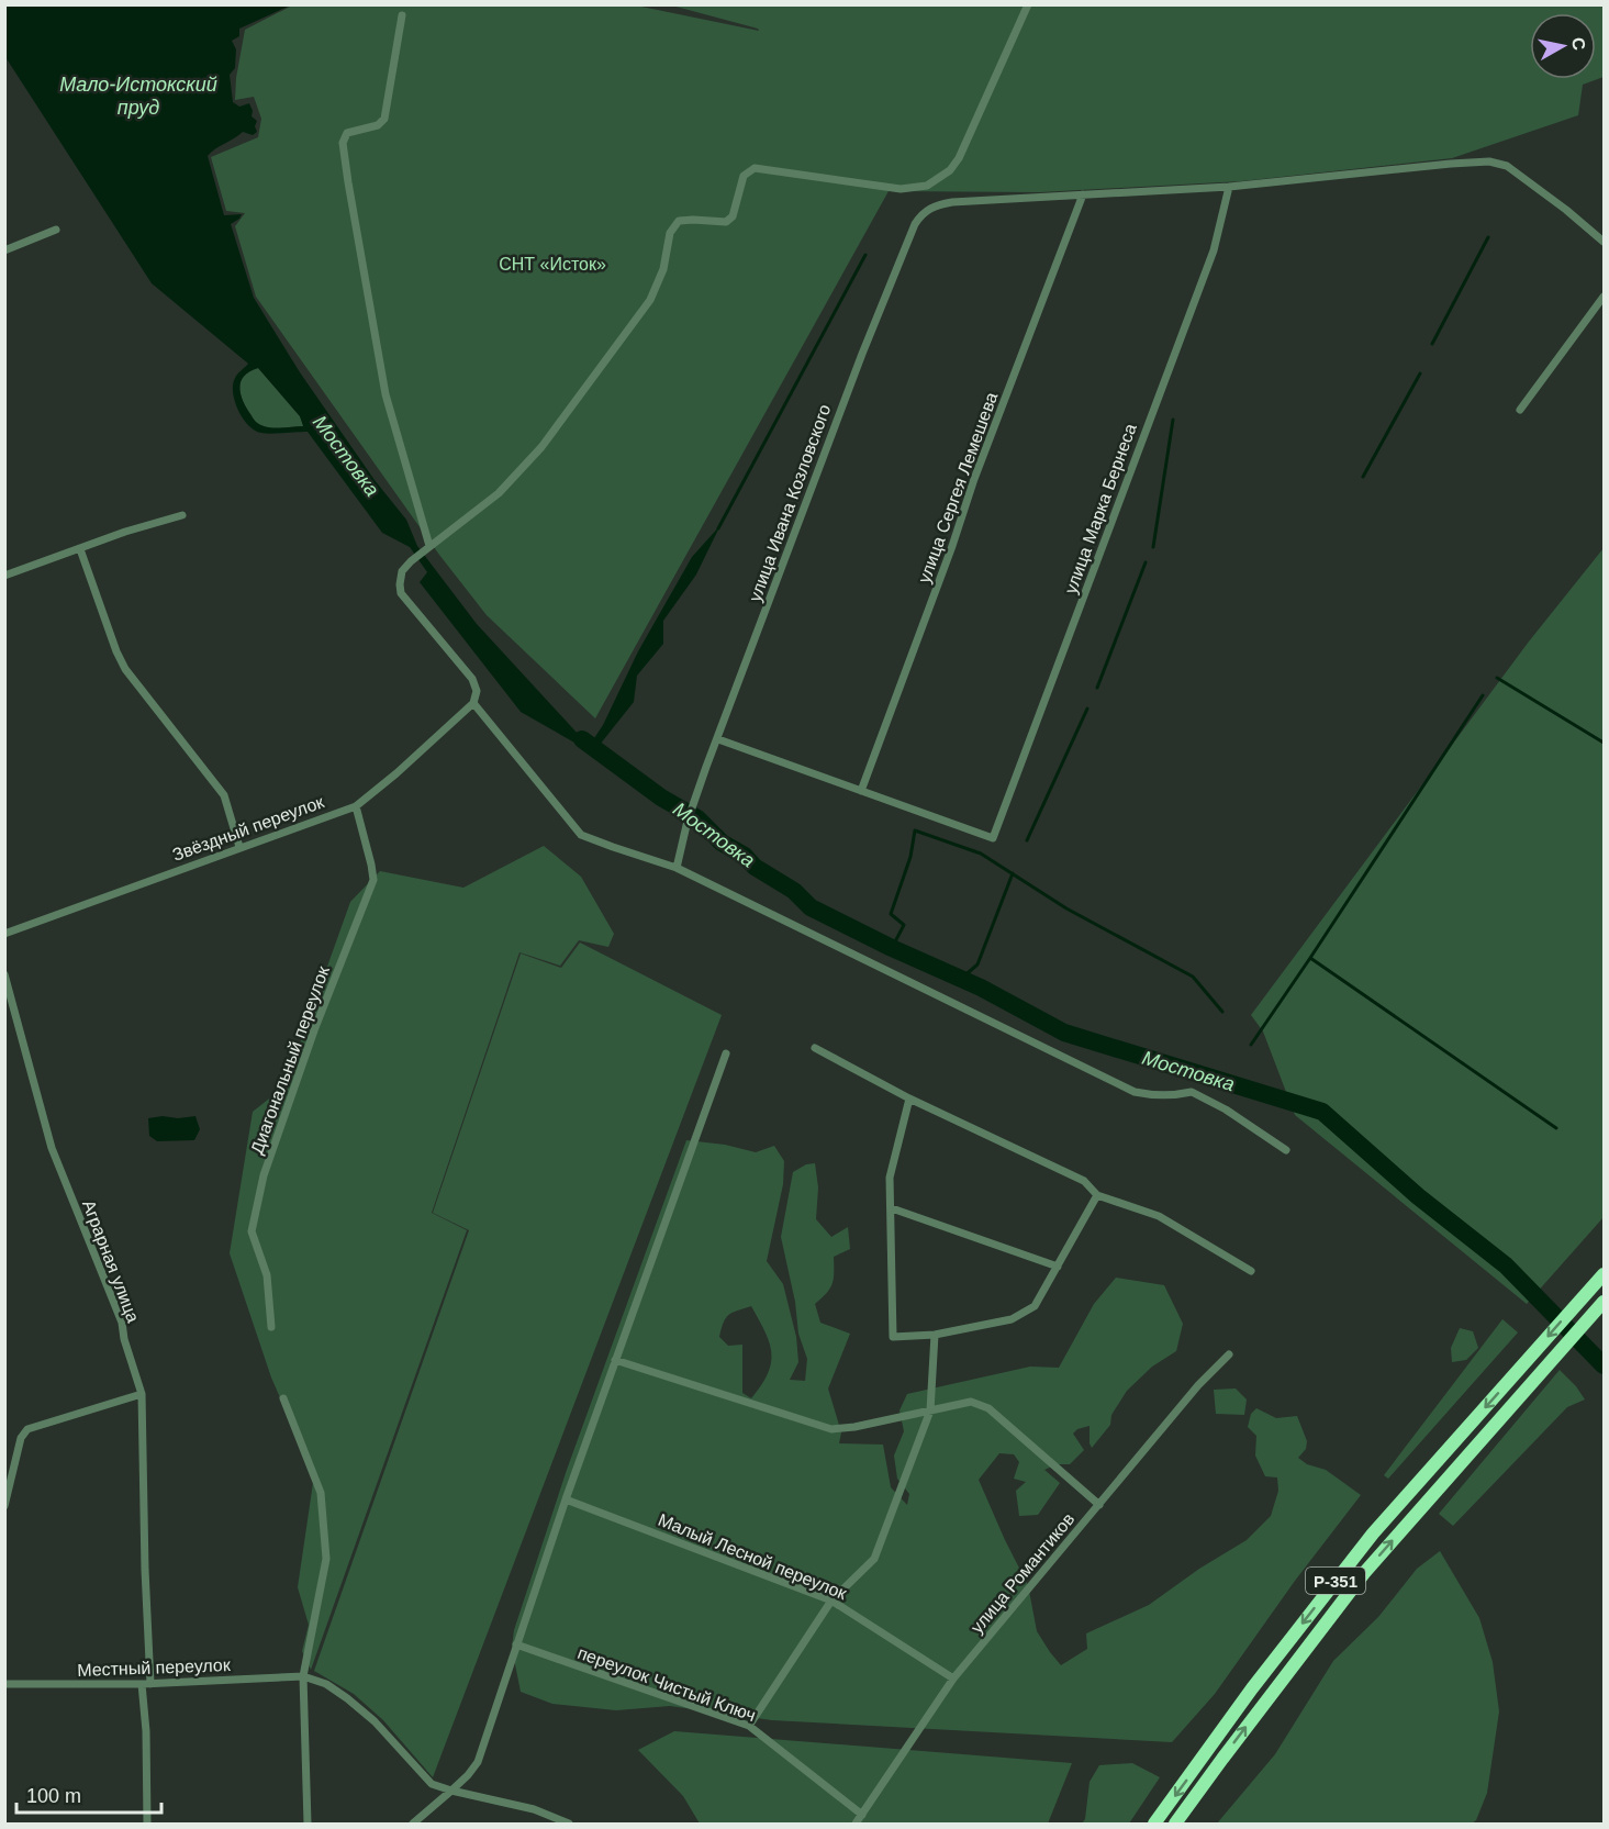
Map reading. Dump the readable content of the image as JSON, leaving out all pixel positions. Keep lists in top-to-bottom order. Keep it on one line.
{"streets":{"highway":["Р-351"],"street":["улица Сергея Лемешева","улица Ивана Козловского","улица Марка Бернеса","Звёздный переулок","Диагональный переулок","Аграрная улица","Малый Лесной переулок","улица Романтиков","Местный переулок","переулок Чистый Ключ"]},"crossings":[["улица Сергея Лемешева","улица Ивана Козловского"],["улица Сергея Лемешева","улица Марка Бернеса"],["Звёздный переулок","Диагональный переулок"],["Аграрная улица","Местный переулок"],["Малый Лесной переулок","улица Романтиков"],["улица Романтиков","переулок Чистый Ключ"]],"water":["Мало-Истокский пруд","Мостовка"],"parks":["СНТ «Исток»"],"scale_bar":"100 m","north":"right"}
